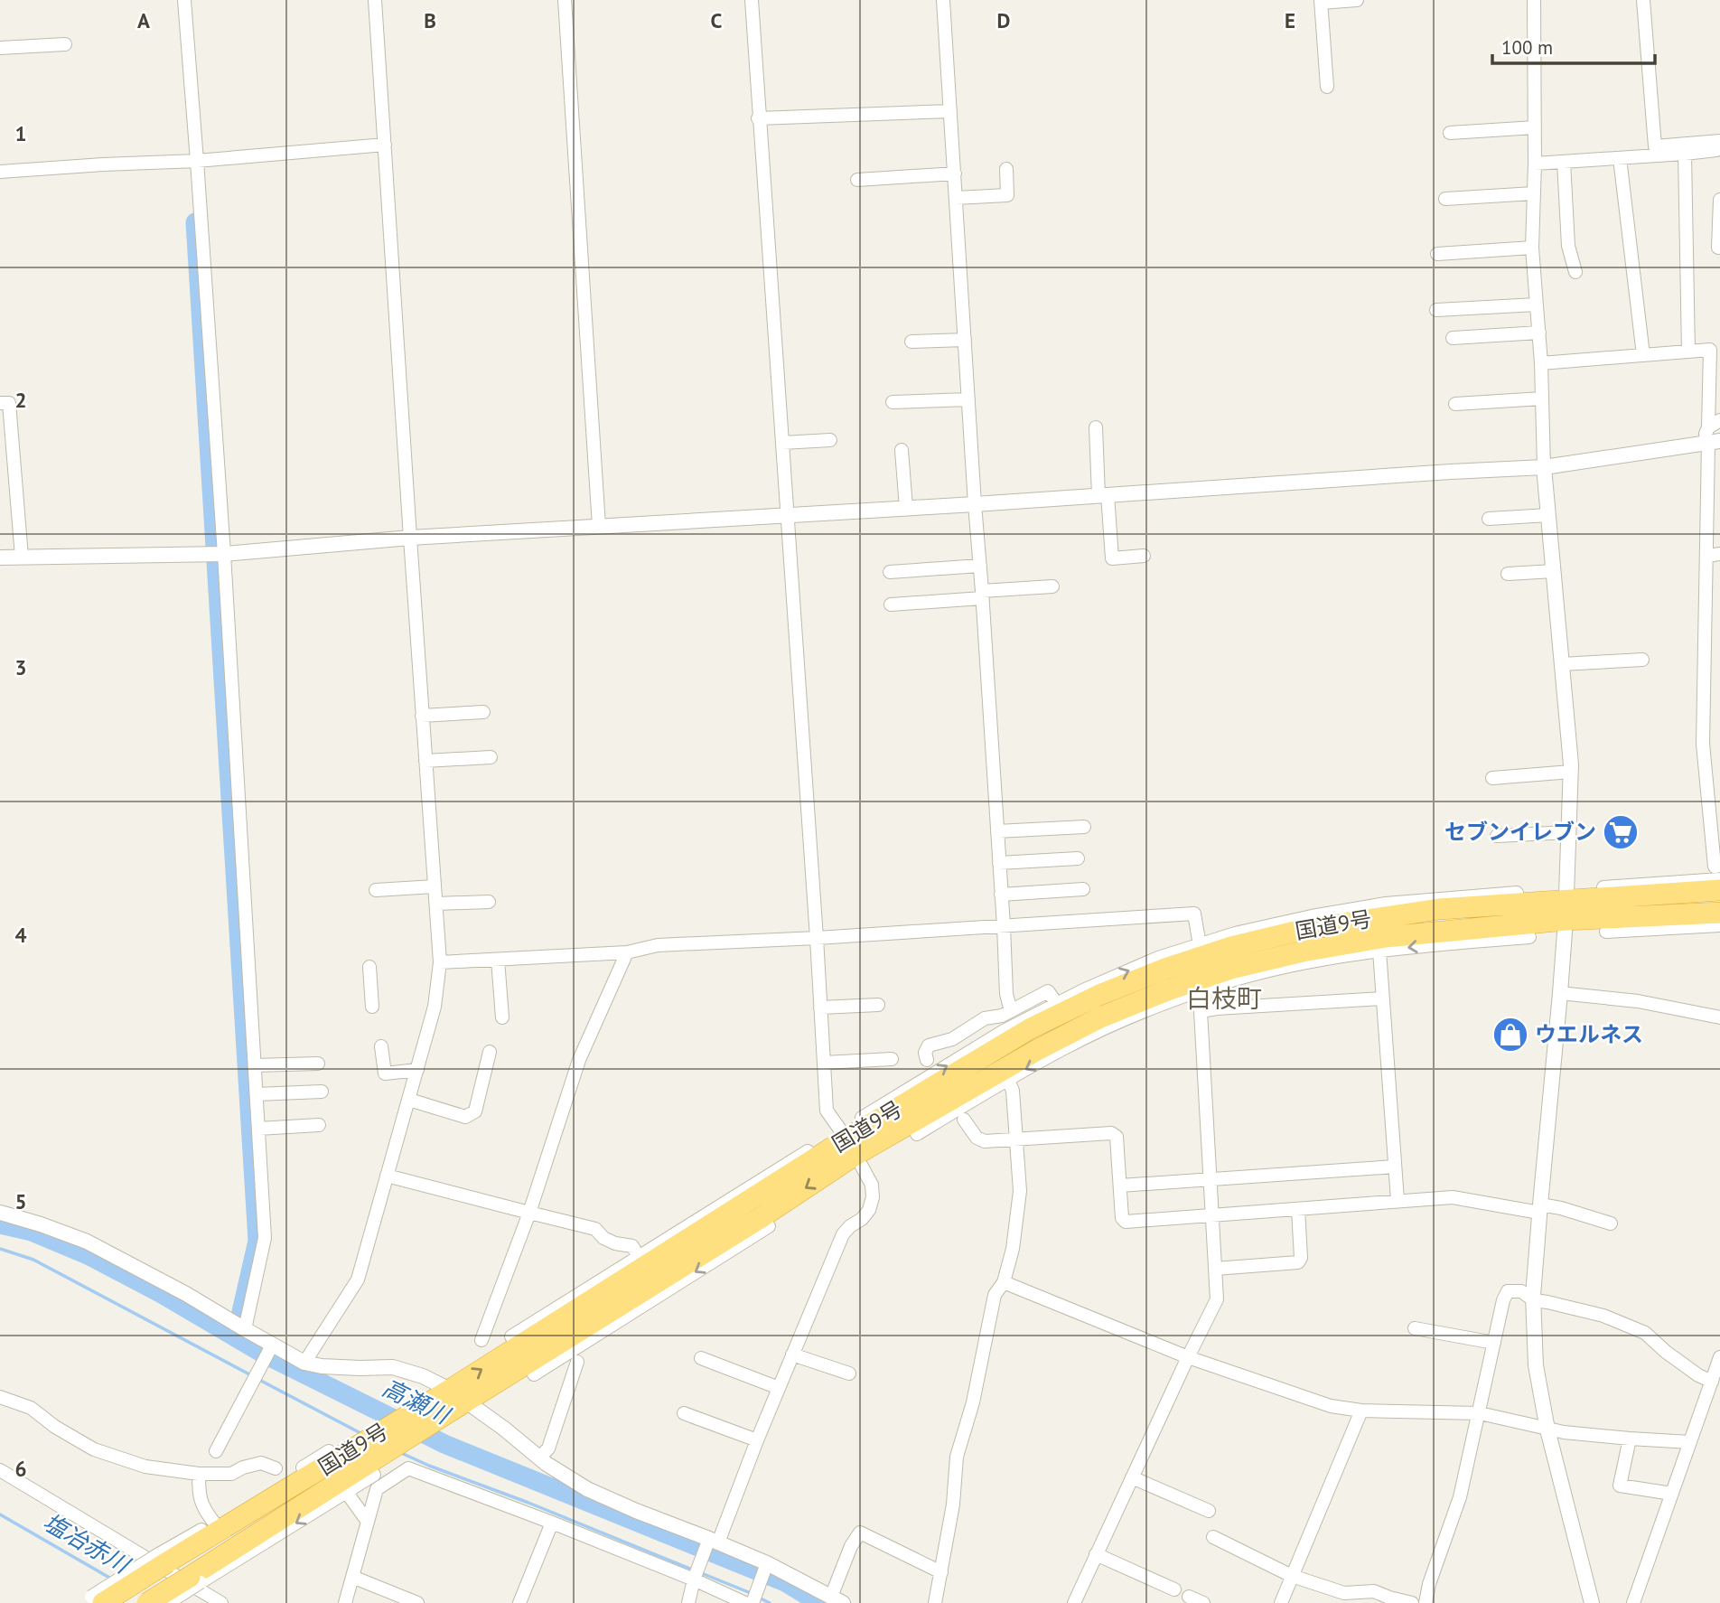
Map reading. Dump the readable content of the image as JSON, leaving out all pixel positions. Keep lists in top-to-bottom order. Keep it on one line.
{"streets":{"highway":["国道9号"]},"districts":["白枝町"],"water":["高瀬川","塩冶赤川"],"places":{"supermarket":["セブンイレブン"],"shop":["ウエルネス"]},"scale_bar":"100 m","grid":{"columns":["A","B","C","D","E"],"rows":["1","2","3","4","5","6"]}}
